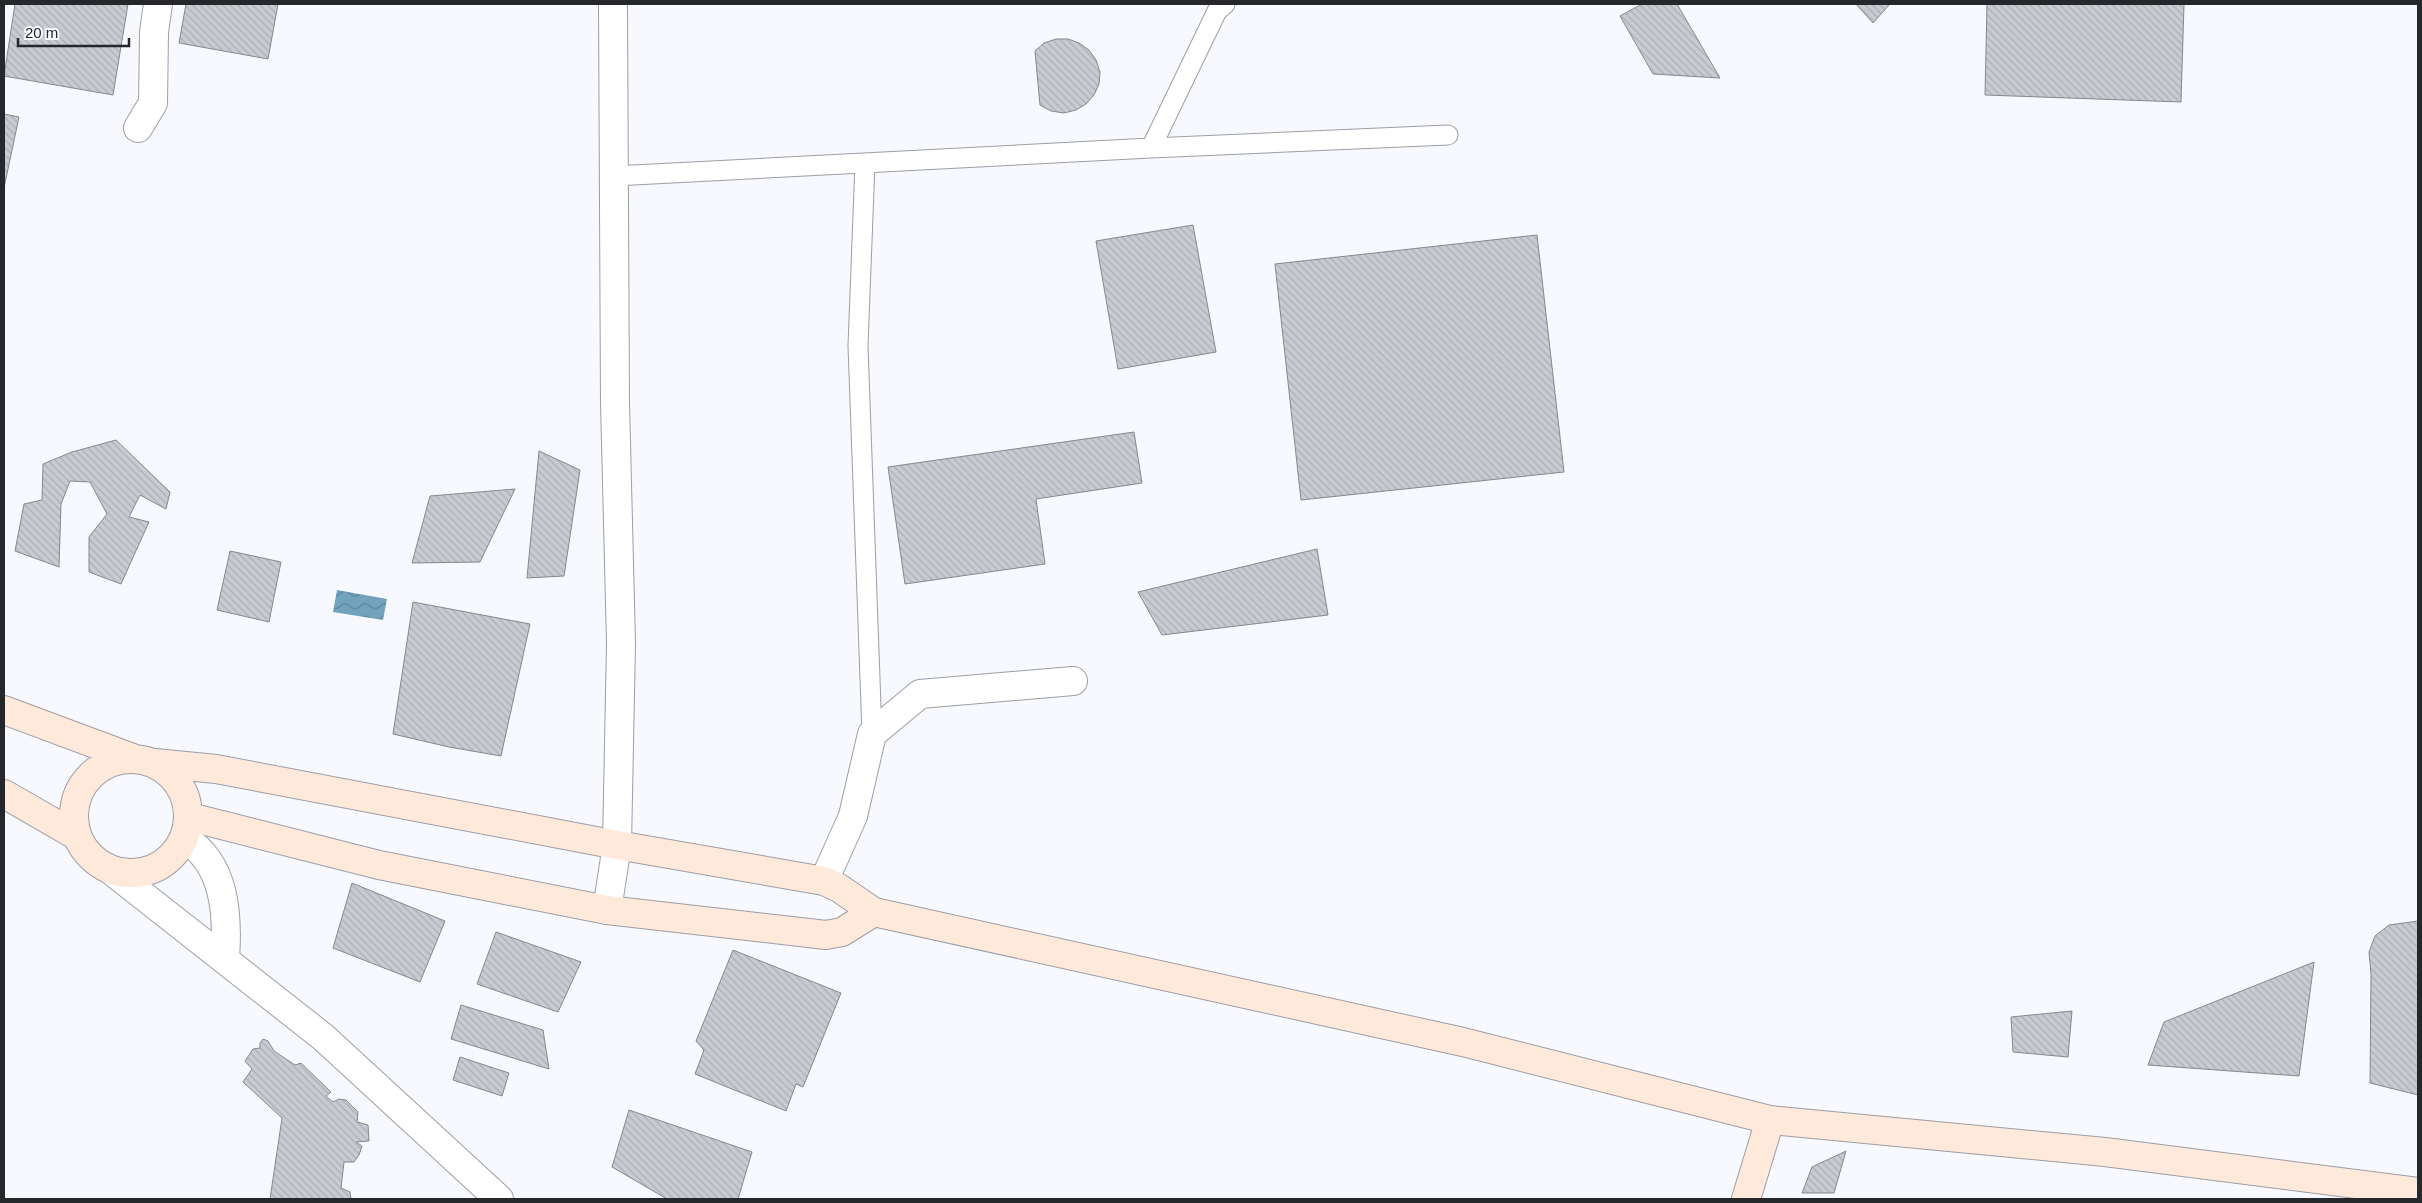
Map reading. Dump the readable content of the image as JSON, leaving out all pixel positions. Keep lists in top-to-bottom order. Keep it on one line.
{"scale_bar":"20 m"}
